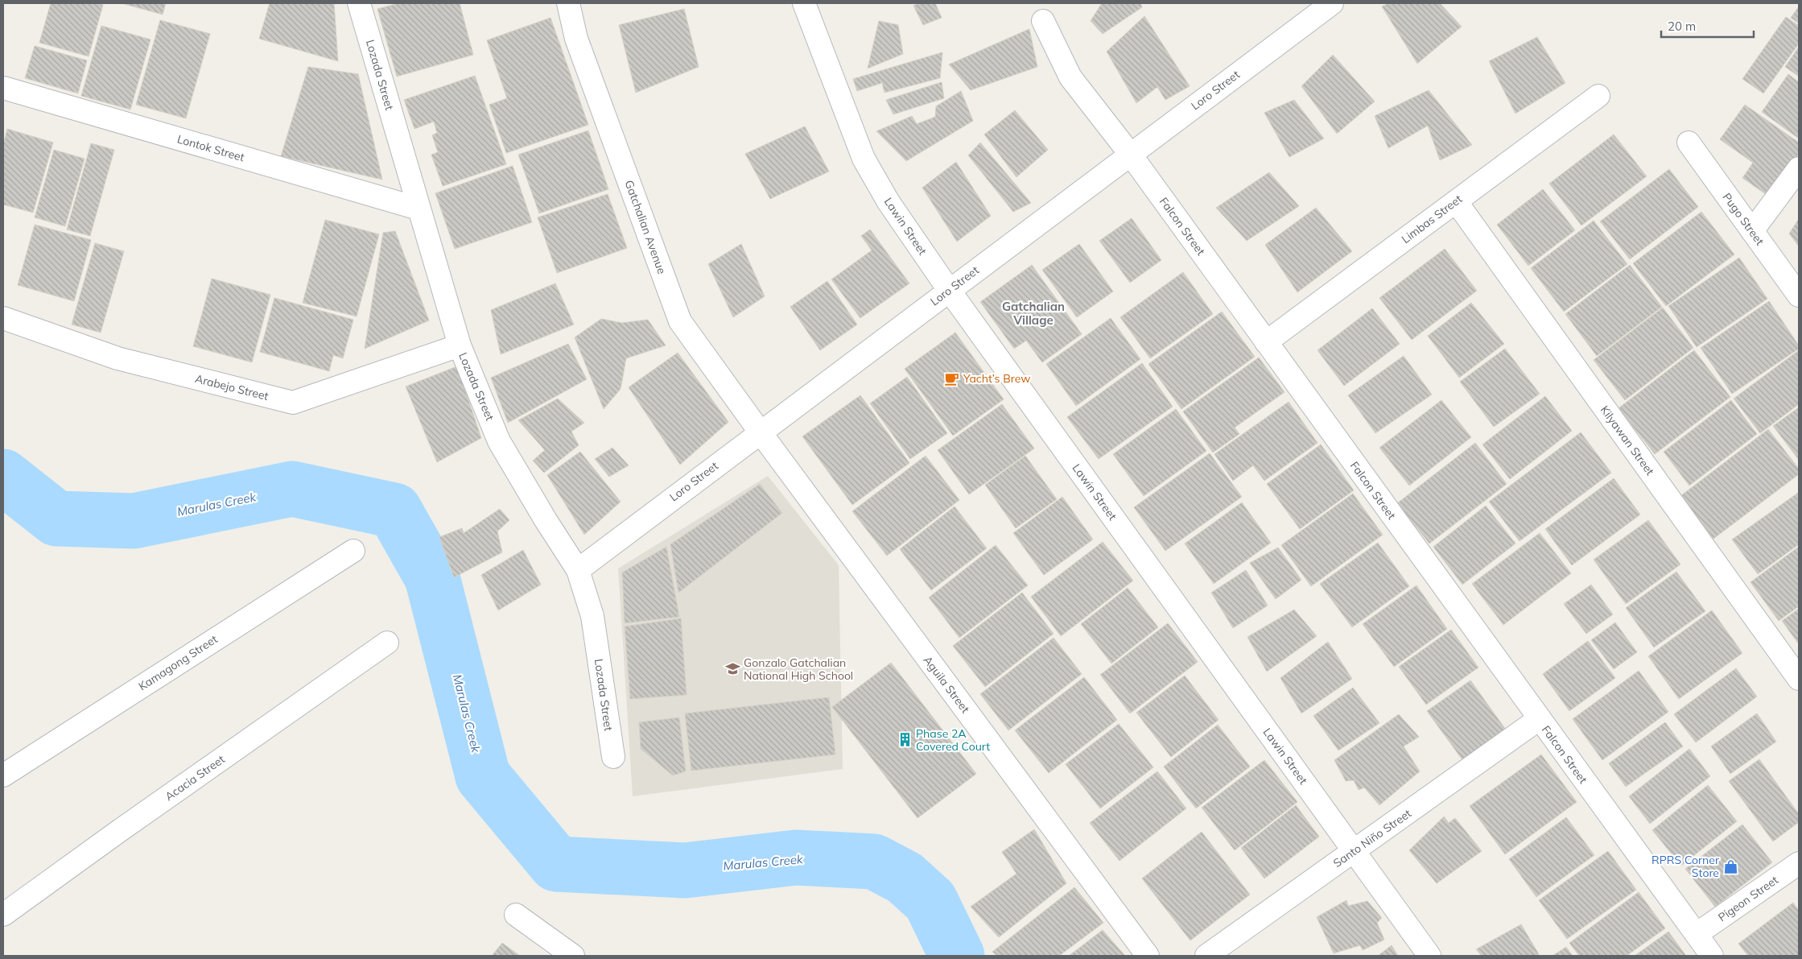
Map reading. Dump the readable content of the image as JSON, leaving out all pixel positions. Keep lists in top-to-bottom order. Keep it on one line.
{"streets":{"street":["Lozada Street","Loro Street","Lontok Street","Limbas Street","Pugo Street","Lawin Street","Falcon Street","Gatchalian Avenue","Arabejo Street","Kilyawan Street","Kamagong Street","Aguila Street","Acacia Street","Santo Niño Street","Pigeon Street"]},"crossings":[["Lozada Street","Loro Street"],["Lozada Street","Lontok Street"],["Lozada Street","Arabejo Street"],["Loro Street","Lawin Street"],["Loro Street","Falcon Street"],["Loro Street","Gatchalian Avenue"],["Loro Street","Aguila Street"],["Limbas Street","Falcon Street"],["Limbas Street","Kilyawan Street"],["Lawin Street","Santo Niño Street"],["Falcon Street","Santo Niño Street"],["Falcon Street","Pigeon Street"],["Gatchalian Avenue","Aguila Street"]],"districts":["Gatchalian Village"],"water":["Marulas Creek"],"places":{"cafe":["Yacht’s Brew"],"school or university":["Gonzalo Gatchalian National High School"],"building":["Phase 2A Covered Court"],"shop":["RPRS Corner Store"]},"scale_bar":"20 m"}
